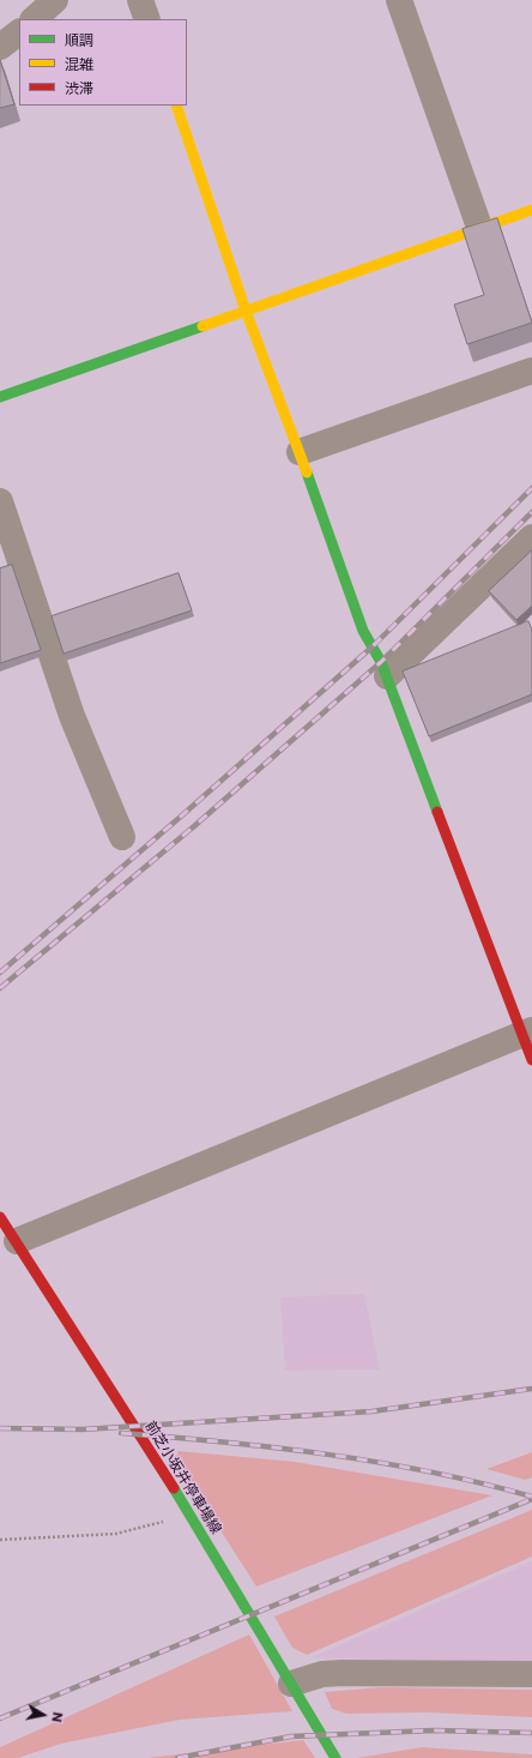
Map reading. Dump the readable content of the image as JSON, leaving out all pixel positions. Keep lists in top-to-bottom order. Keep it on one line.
{"streets":{"street":["前芝小坂井停車場線"]},"legend":["順調","混雑","渋滞"],"north":"right"}
